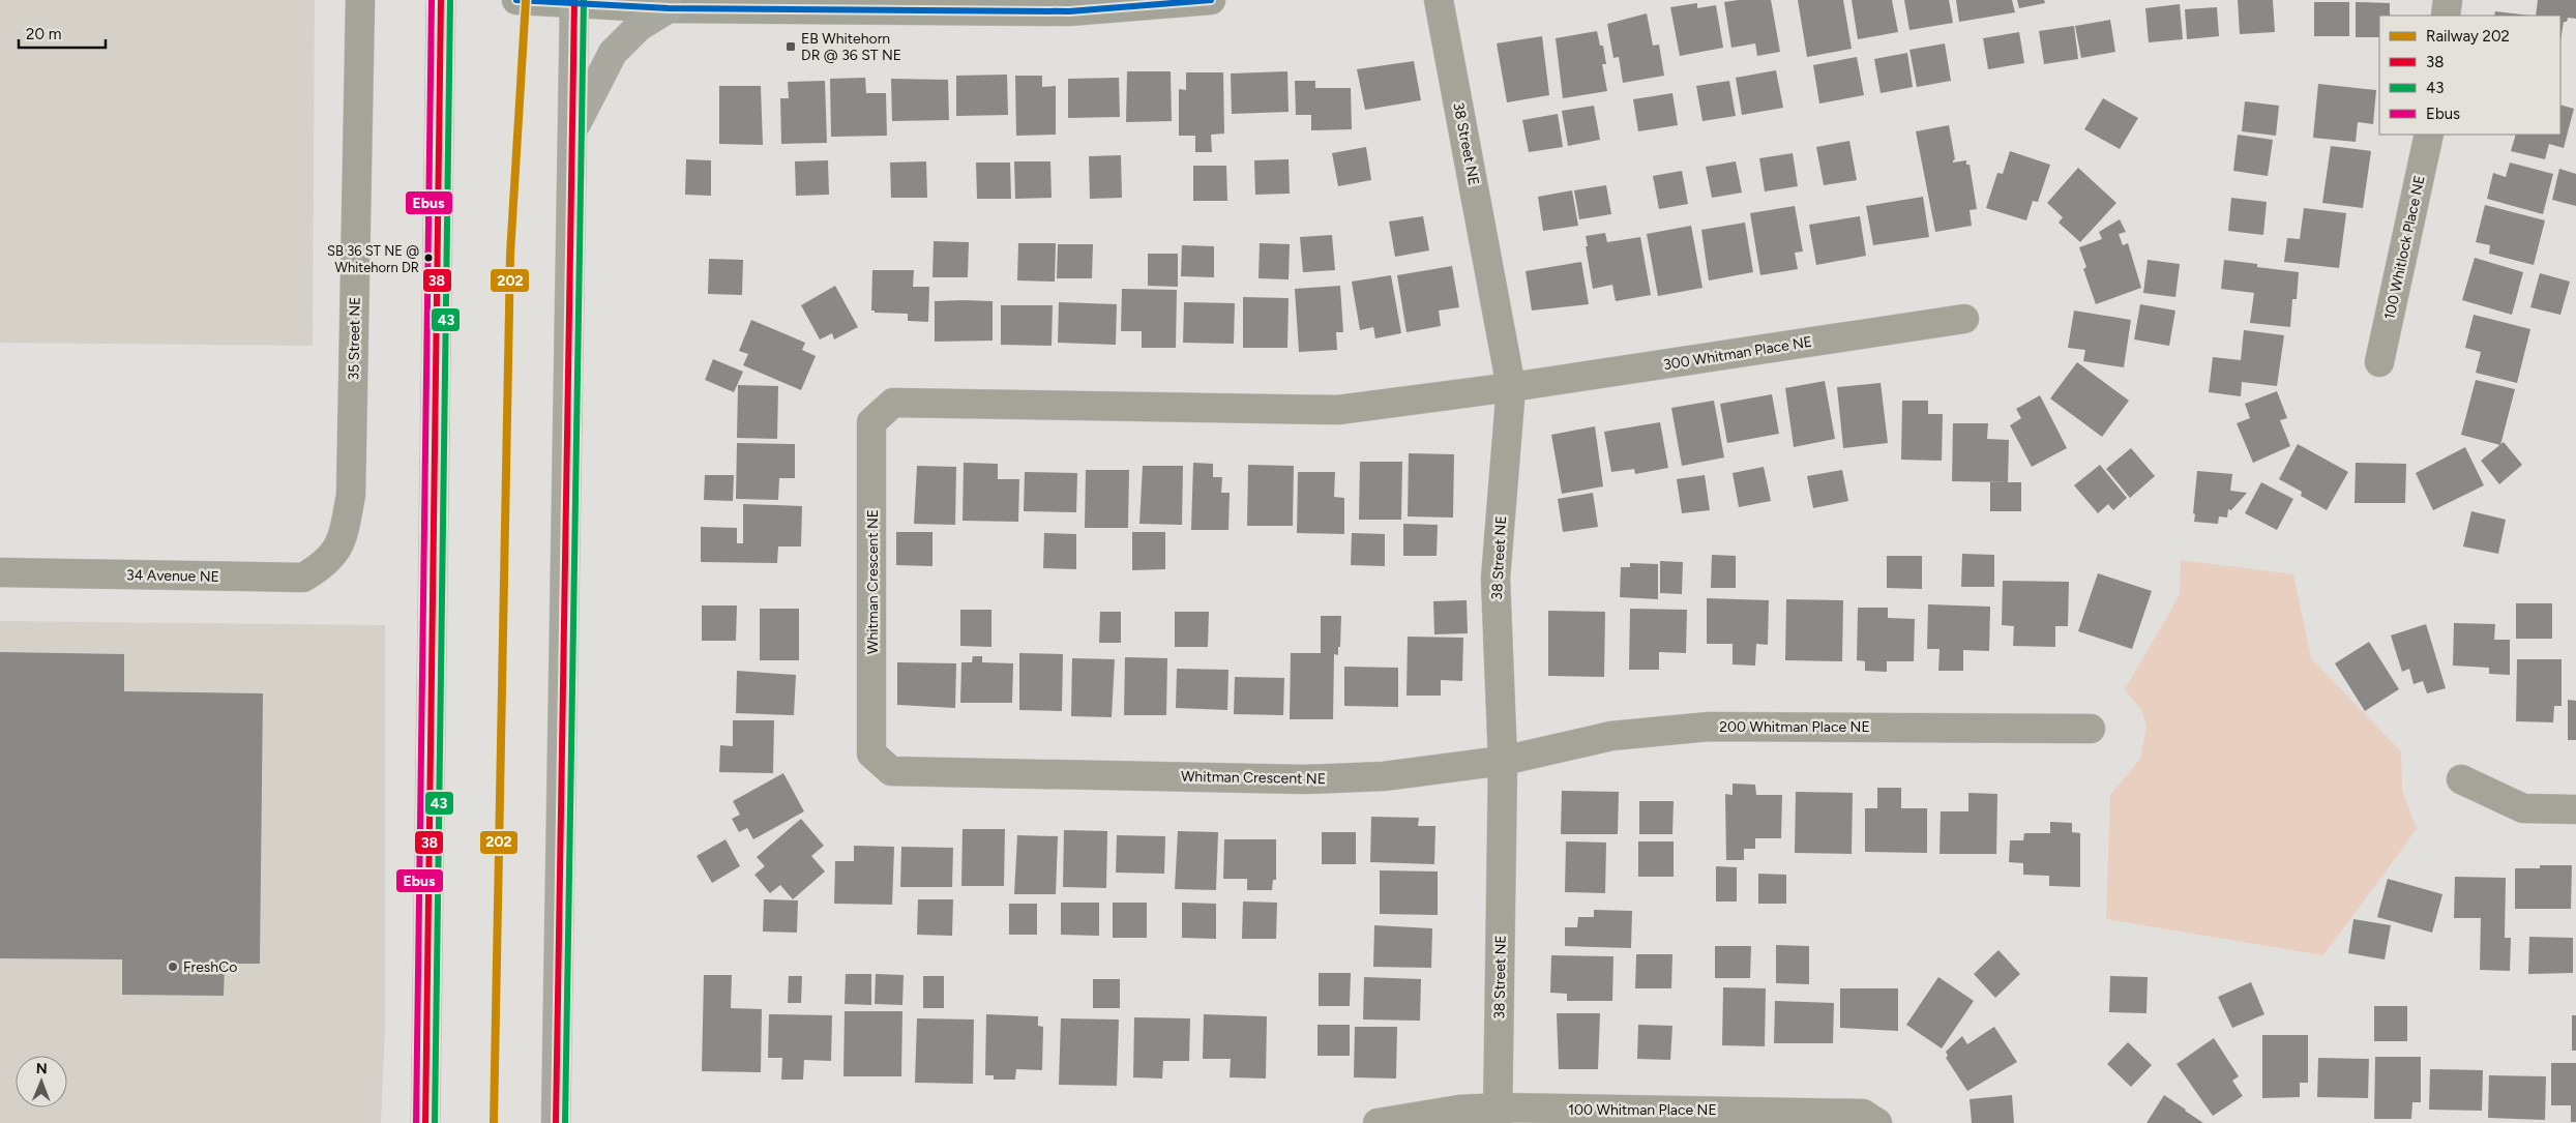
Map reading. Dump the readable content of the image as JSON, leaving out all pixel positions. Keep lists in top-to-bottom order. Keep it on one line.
{"streets":{"street":["38 Street NE","100 Whitlock Place NE","35 Street NE","300 Whitman Place NE","34 Avenue NE","Whitman Crescent NE","200 Whitman Place NE","100 Whitman Place NE"]},"crossings":[["38 Street NE","300 Whitman Place NE"],["38 Street NE","Whitman Crescent NE"],["38 Street NE","200 Whitman Place NE"],["38 Street NE","100 Whitman Place NE"],["35 Street NE","34 Avenue NE"],["300 Whitman Place NE","Whitman Crescent NE"],["Whitman Crescent NE","200 Whitman Place NE"]],"places":{"transit":["EB Whitehorn DR @ 36 ST NE"],"other":["SB 36 ST NE @ Whitehorn DR","FreshCo"]},"lines":["rail line 202","transit line 38","transit line 43","transit line Ebus"],"legend":["Railway 202","38","43","Ebus"],"scale_bar":"20 m","north":"top"}
